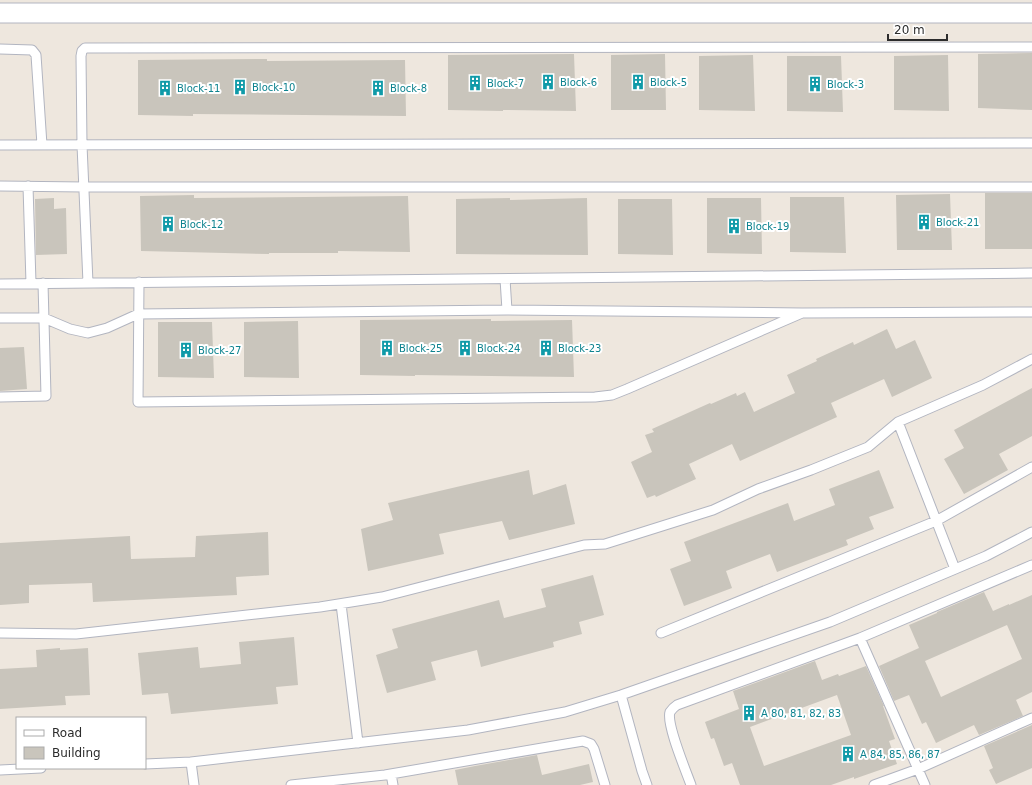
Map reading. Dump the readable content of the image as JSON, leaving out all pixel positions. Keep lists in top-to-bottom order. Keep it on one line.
{"places":{"building":["Block-6","Block-5","Block-7","Block-3","Block-10","Block-11","Block-8","Block-21","Block-12","Block-19","Block-25","Block-24","Block-23","Block-27","A 80, 81, 82, 83","A 84, 85, 86, 87"]},"legend":["Road","Building"],"scale_bar":"20 m"}
